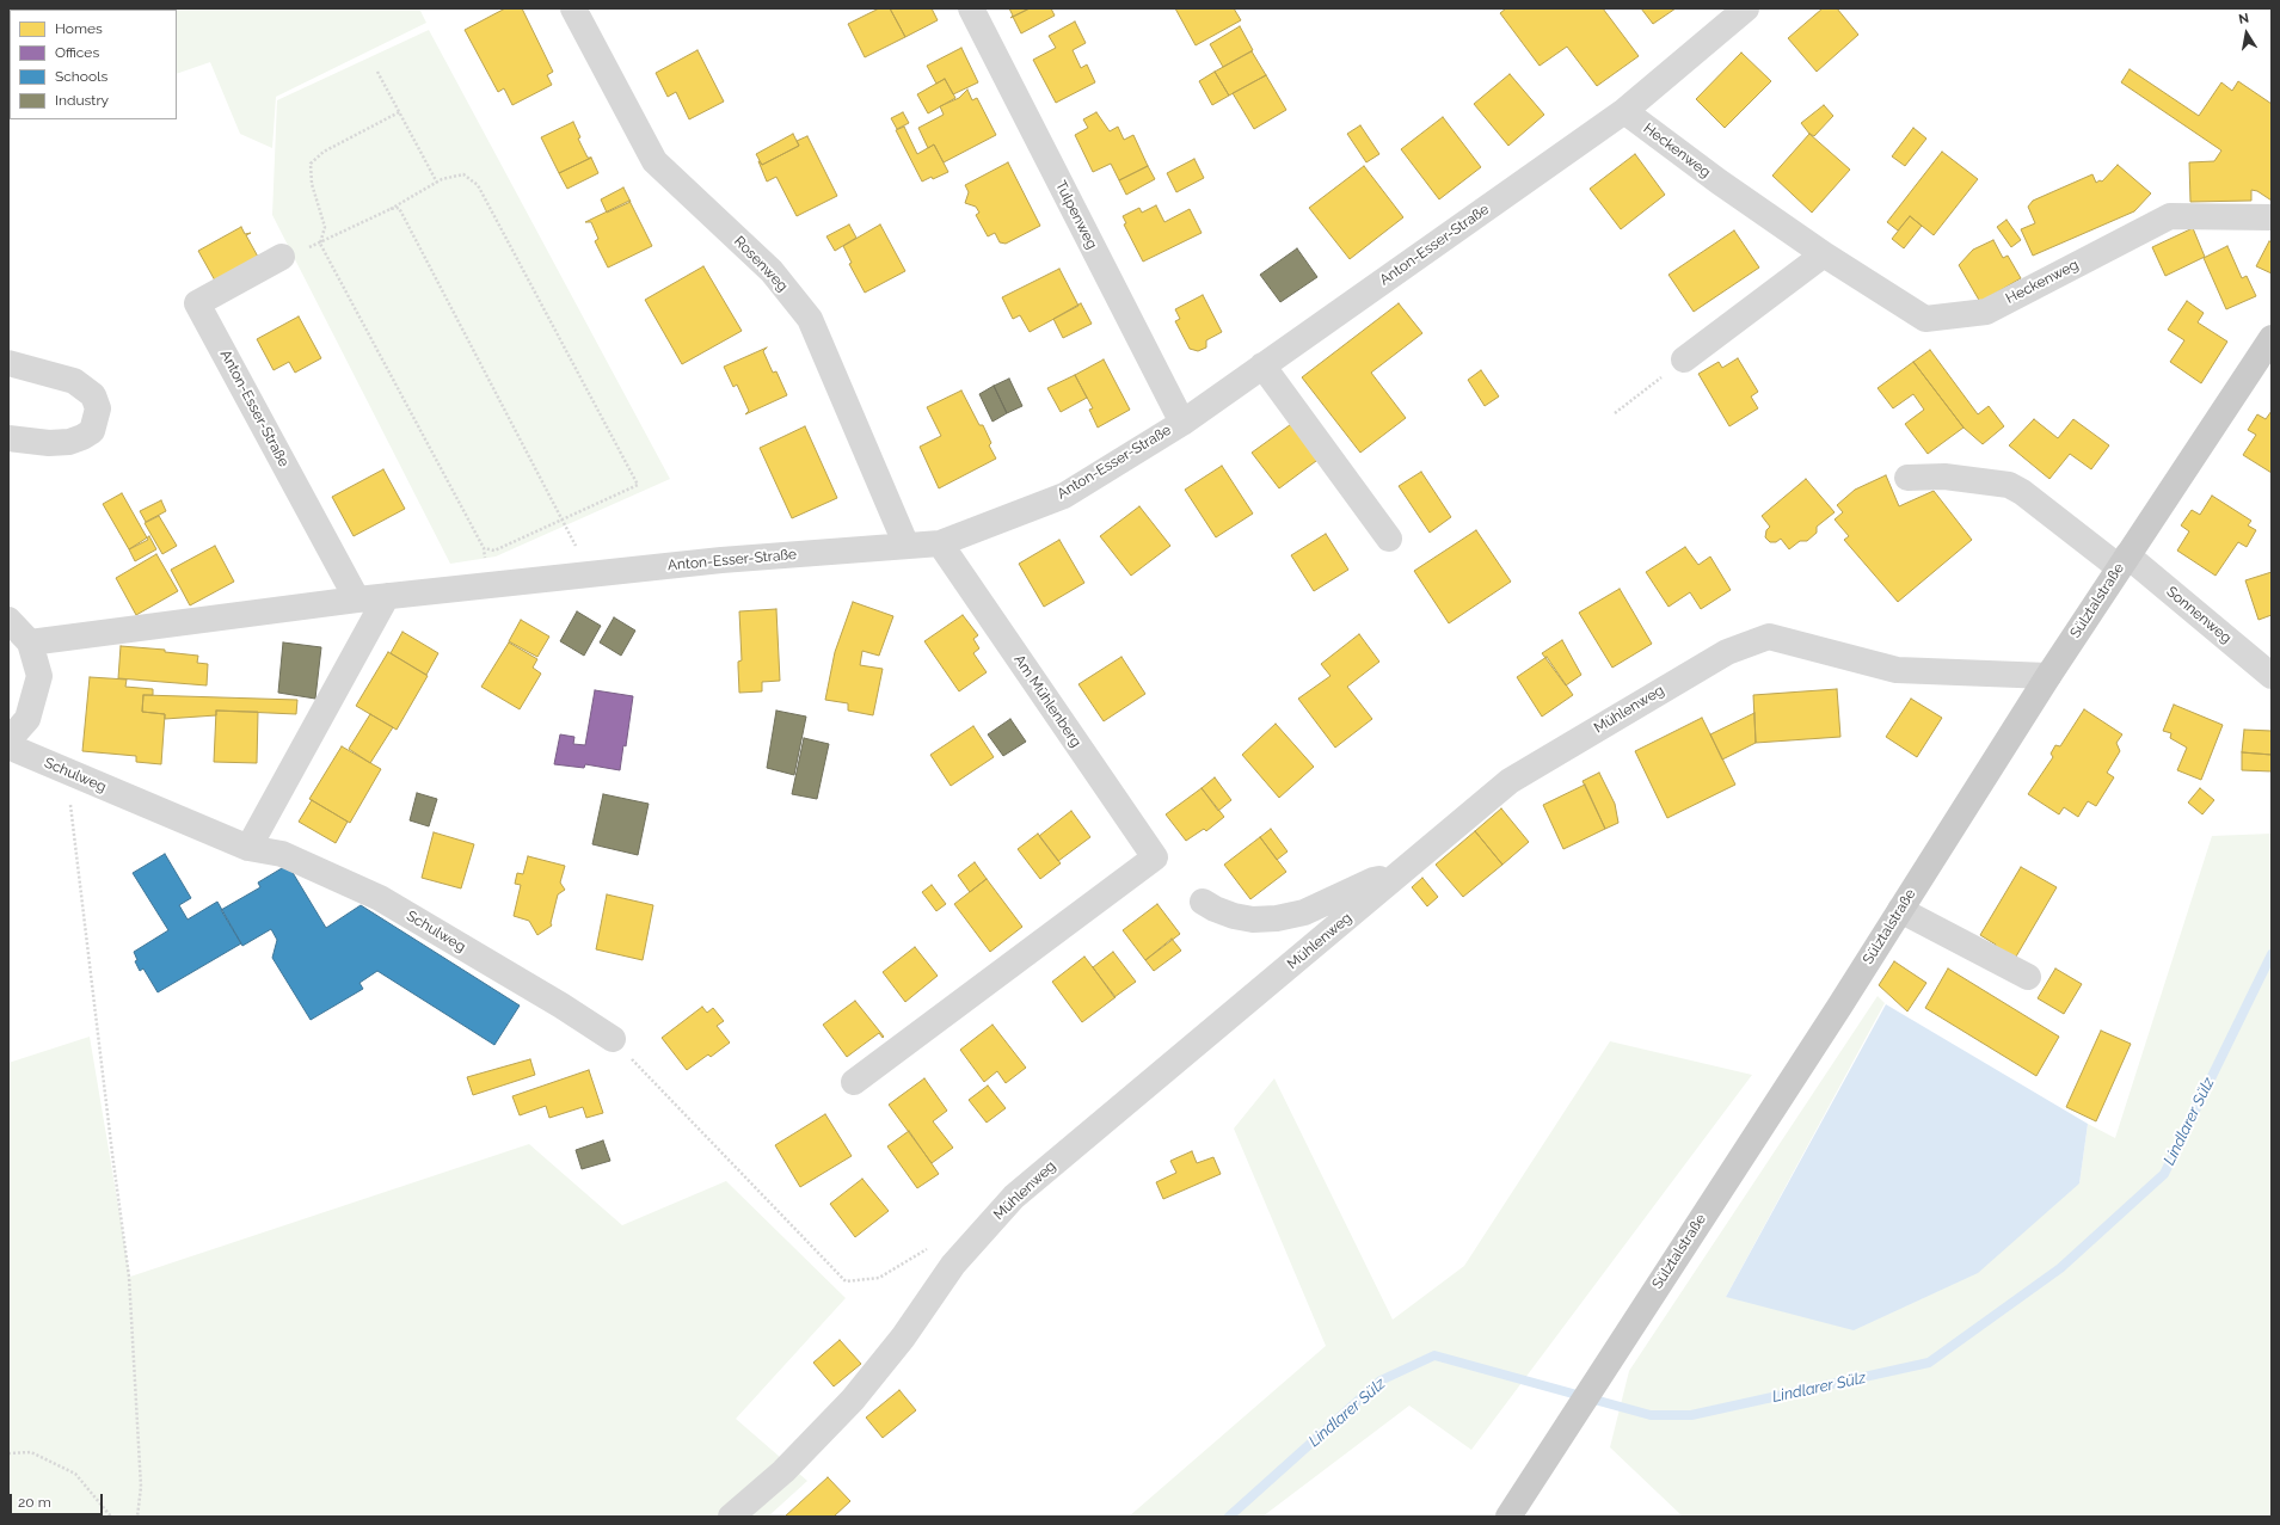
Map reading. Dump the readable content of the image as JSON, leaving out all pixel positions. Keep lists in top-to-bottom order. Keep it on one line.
{"streets":{"main road":["Sülztalstraße"],"street":["Heckenweg","Tulpenweg","Anton-Esser-Straße","Rosenweg","Sonnenweg","Am Mühlenberg","Mühlenweg","Schulweg"]},"crossings":[["Heckenweg","Anton-Esser-Straße"],["Tulpenweg","Anton-Esser-Straße"],["Anton-Esser-Straße","Rosenweg"],["Anton-Esser-Straße","Am Mühlenberg"],["Sülztalstraße","Sonnenweg"],["Sülztalstraße","Mühlenweg"]],"water":["Lindlarer Sülz"],"legend":["Homes","Offices","Schools","Industry"],"scale_bar":"20 m","north":"top"}
